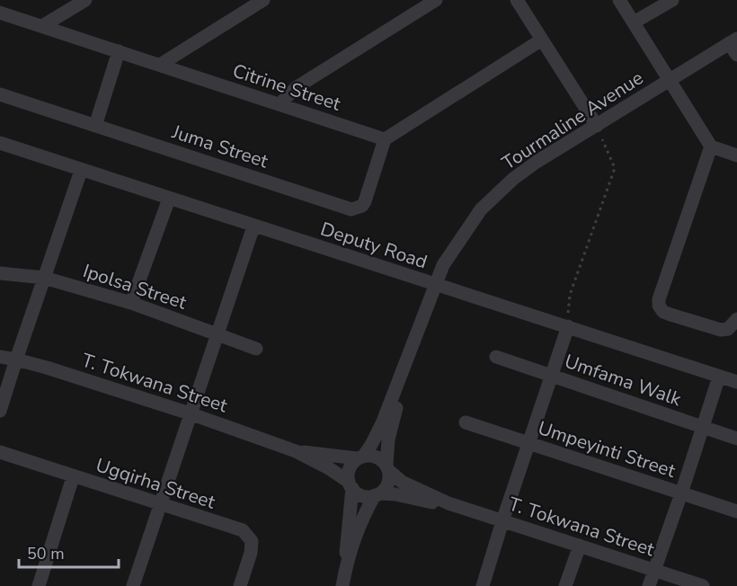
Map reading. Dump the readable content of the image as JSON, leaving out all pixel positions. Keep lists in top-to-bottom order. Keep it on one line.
{"streets":{"street":["Citrine Street","Tourmaline Avenue","Juma Street","Deputy Road","Ipolsa Street","Umfama Walk","T. Tokwana Street","Umpeyinti Street","Ugqirha Street"]},"crossings":[["Citrine Street","Juma Street"],["Tourmaline Avenue","Deputy Road"]],"scale_bar":"50 m"}
